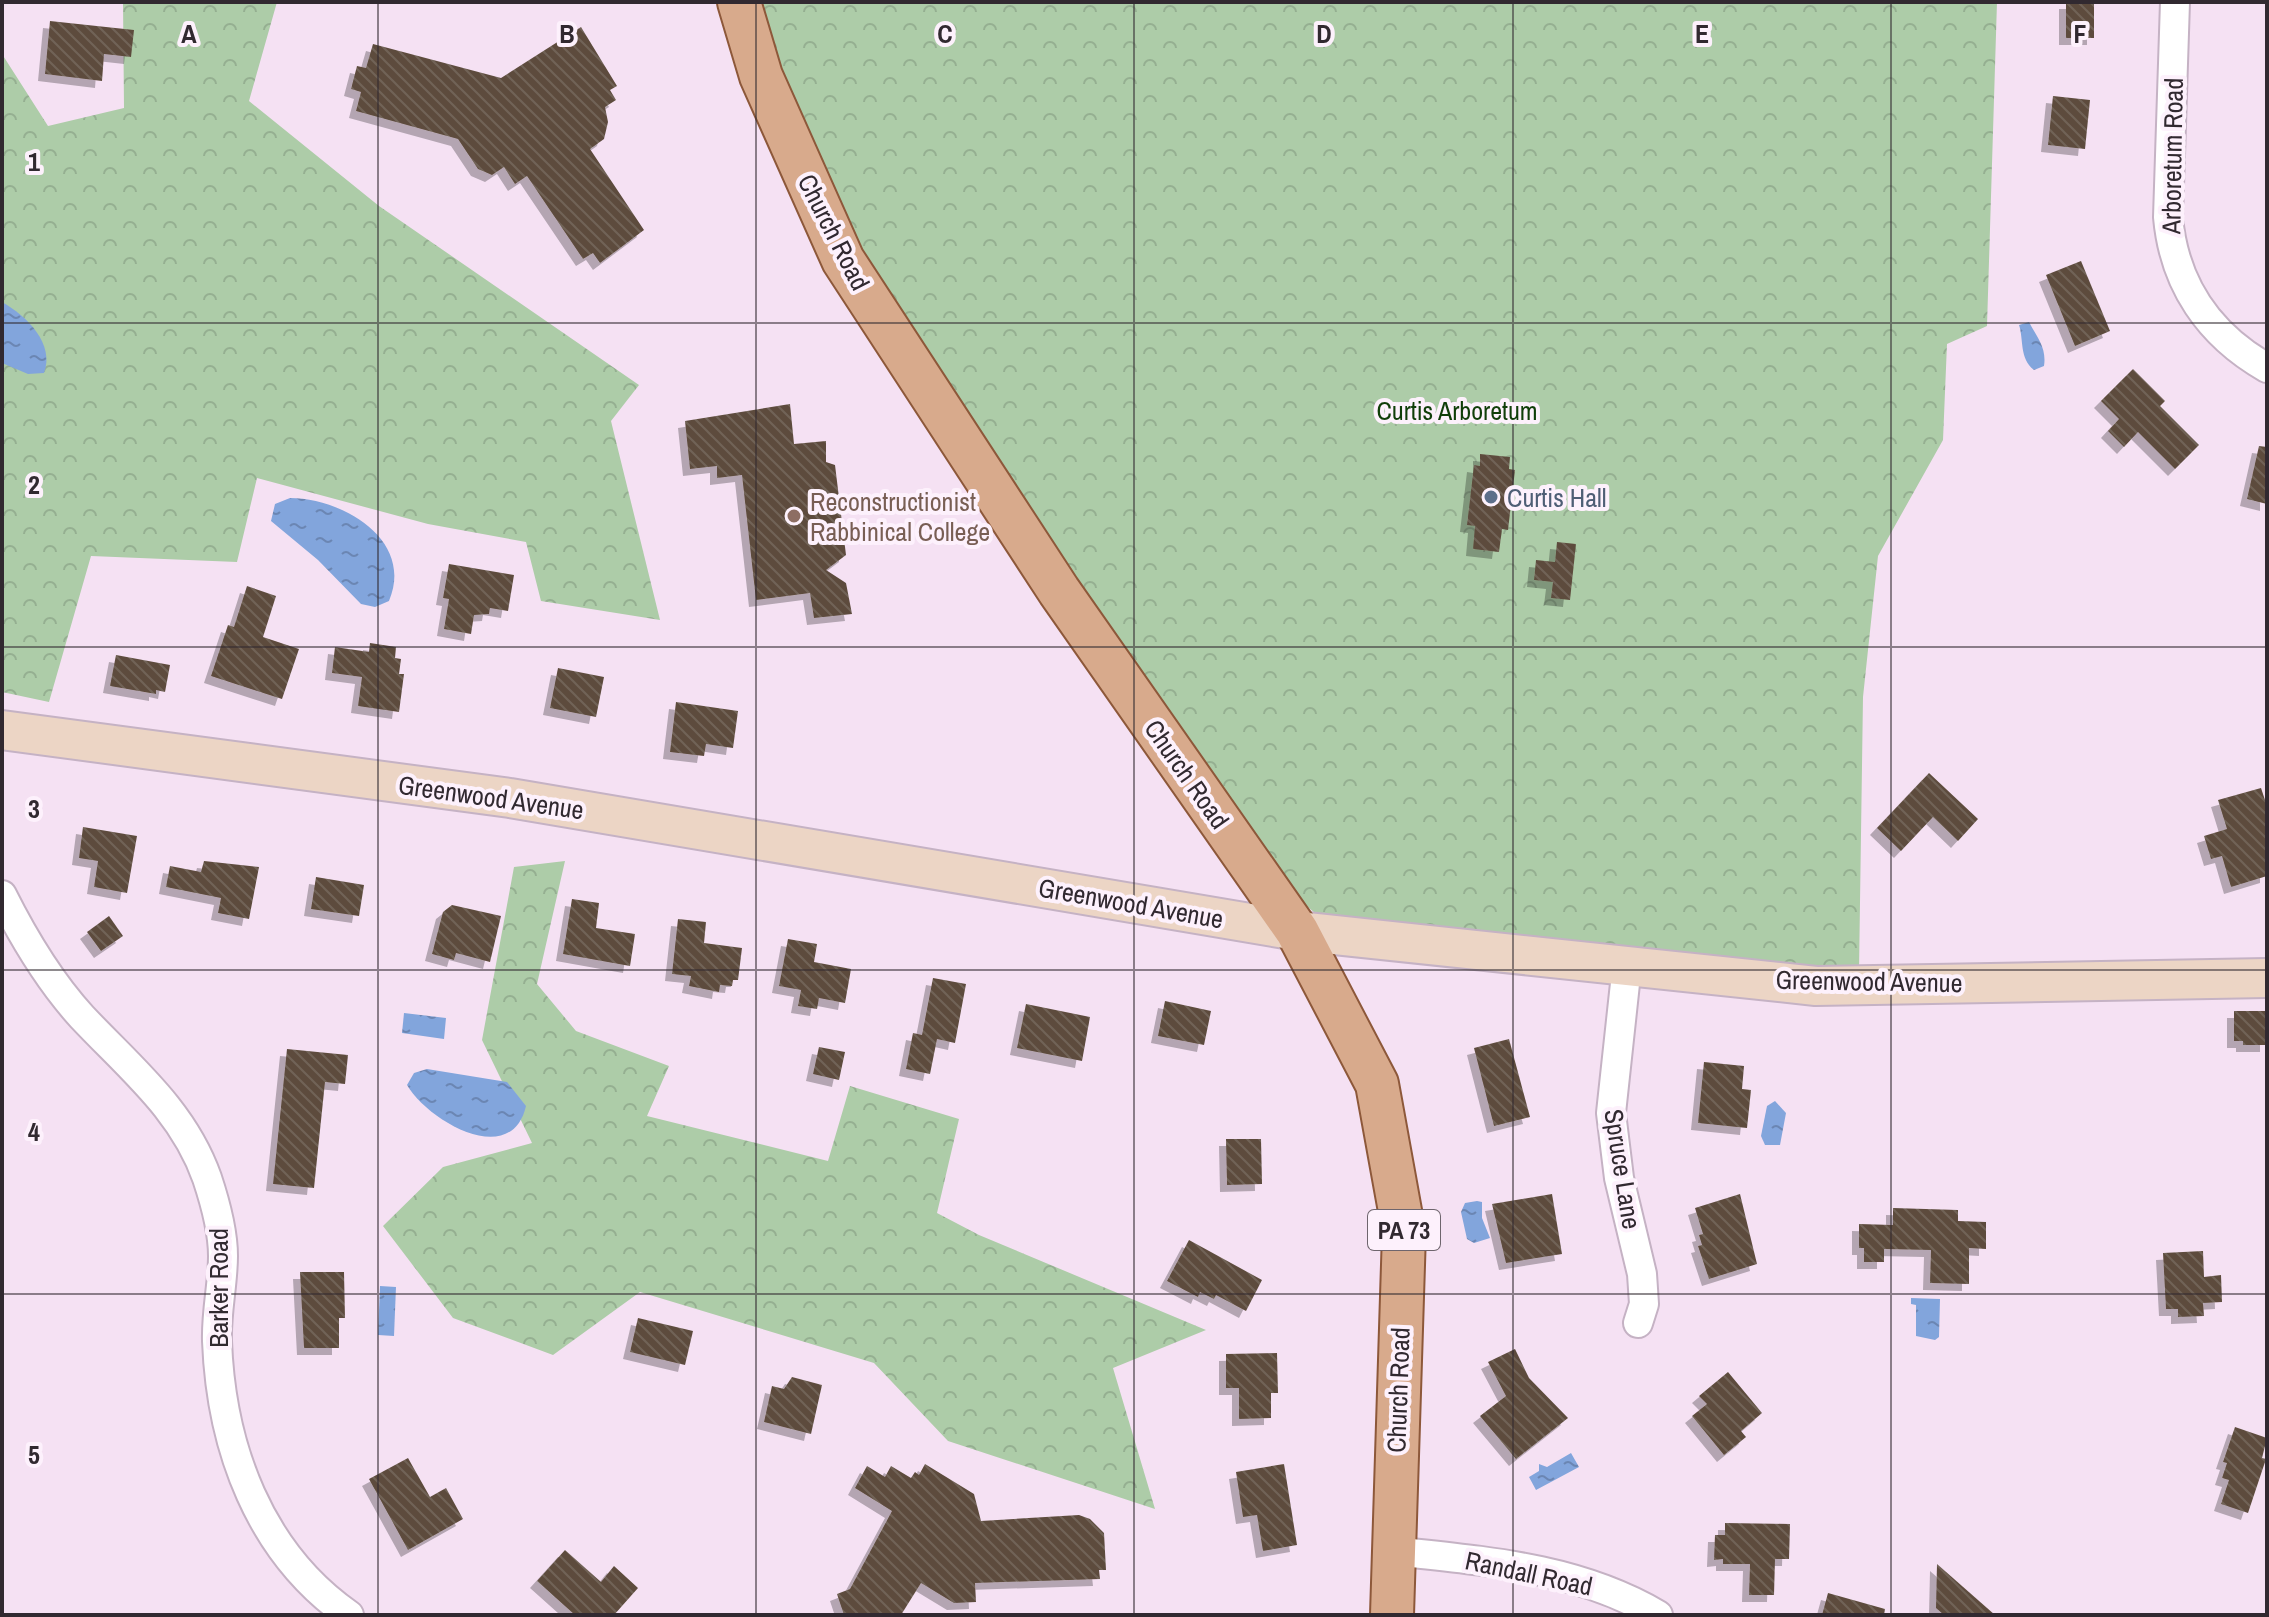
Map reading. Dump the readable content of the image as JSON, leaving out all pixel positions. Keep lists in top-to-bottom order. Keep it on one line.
{"streets":{"main road":["Church Road","Greenwood Avenue","PA 73"],"street":["Arboretum Road","Spruce Lane","Barker Road","Randall Road"]},"crossings":[["Church Road","Greenwood Avenue"],["Church Road","Randall Road"],["Greenwood Avenue","Spruce Lane"]],"parks":["Curtis Arboretum"],"places":["Curtis Hall","Reconstructionist Rabbinical College"],"grid":{"columns":["A","B","C","D","E","F"],"rows":["1","2","3","4","5"]}}
